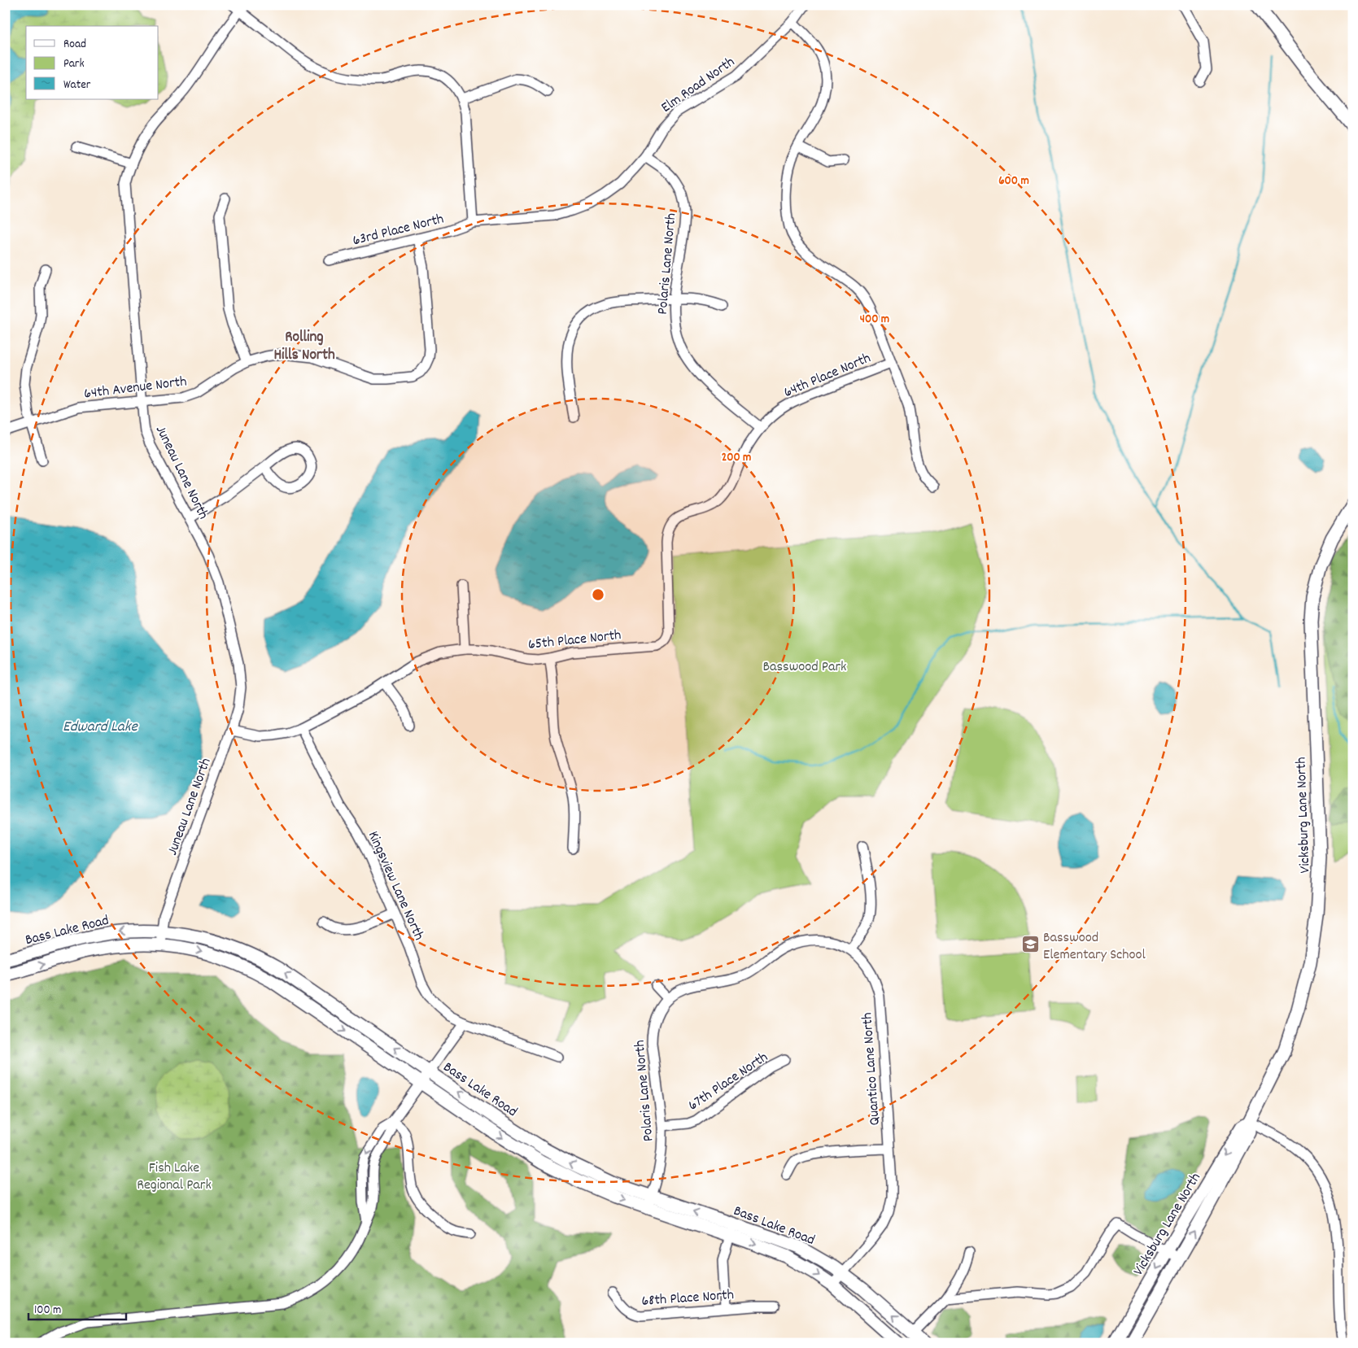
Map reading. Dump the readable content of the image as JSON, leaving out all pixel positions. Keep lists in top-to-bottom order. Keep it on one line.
{"streets":{"main road":["Vicksburg Lane North","Bass Lake Road"],"street":["Elm Road North","63rd Place North","Polaris Lane North","64th Place North","64th Avenue North","Juneau Lane North","65th Place North","Kingsview Lane North","Quantico Lane North","67th Place North","68th Place North"]},"crossings":[["Elm Road North","63rd Place North"],["Elm Road North","Polaris Lane North"],["63rd Place North","64th Avenue North"],["Polaris Lane North","64th Place North"],["Polaris Lane North","Bass Lake Road"],["Polaris Lane North","Quantico Lane North"],["Polaris Lane North","67th Place North"],["64th Place North","65th Place North"],["64th Avenue North","Juneau Lane North"],["Juneau Lane North","65th Place North"],["Juneau Lane North","Bass Lake Road"],["65th Place North","Kingsview Lane North"],["Bass Lake Road","Quantico Lane North"]],"districts":["Rolling Hills North"],"water":["Edward Lake"],"parks":["Basswood Park","Fish Lake Regional Park"],"places":{"school or university":["Basswood Elementary School"]},"legend":["Road","Park","Water"],"scale_bar":"100 m","rings":["600 m","400 m","200 m"]}
